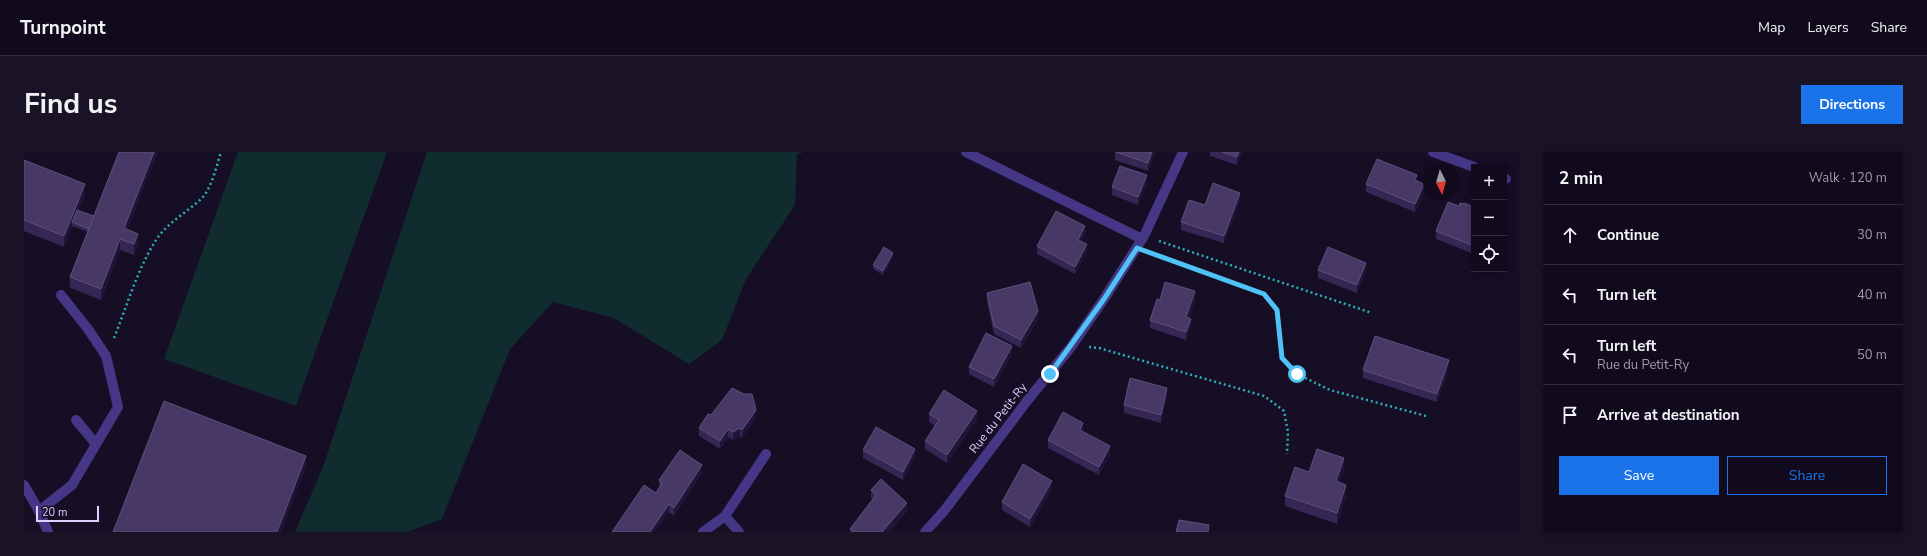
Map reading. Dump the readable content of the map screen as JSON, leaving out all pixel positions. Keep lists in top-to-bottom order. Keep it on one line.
{"streets":{"street":["Rue du Petit-Ry"]},"scale_bar":"20 m","north":"bottom","page":{"header":"Turnpoint","nav":["Map","Layers","Share"],"title":"Find us","buttons":["Directions",["Save","Share"]],"heading":["2 min","Walk · 120 m"],"map_buttons":["+","−"],"list":[["Continue","30 m"],["Turn left","40 m"],["Turn left","Rue du Petit-Ry","50 m"],"Arrive at destination"],"scale":"20 m"}}
